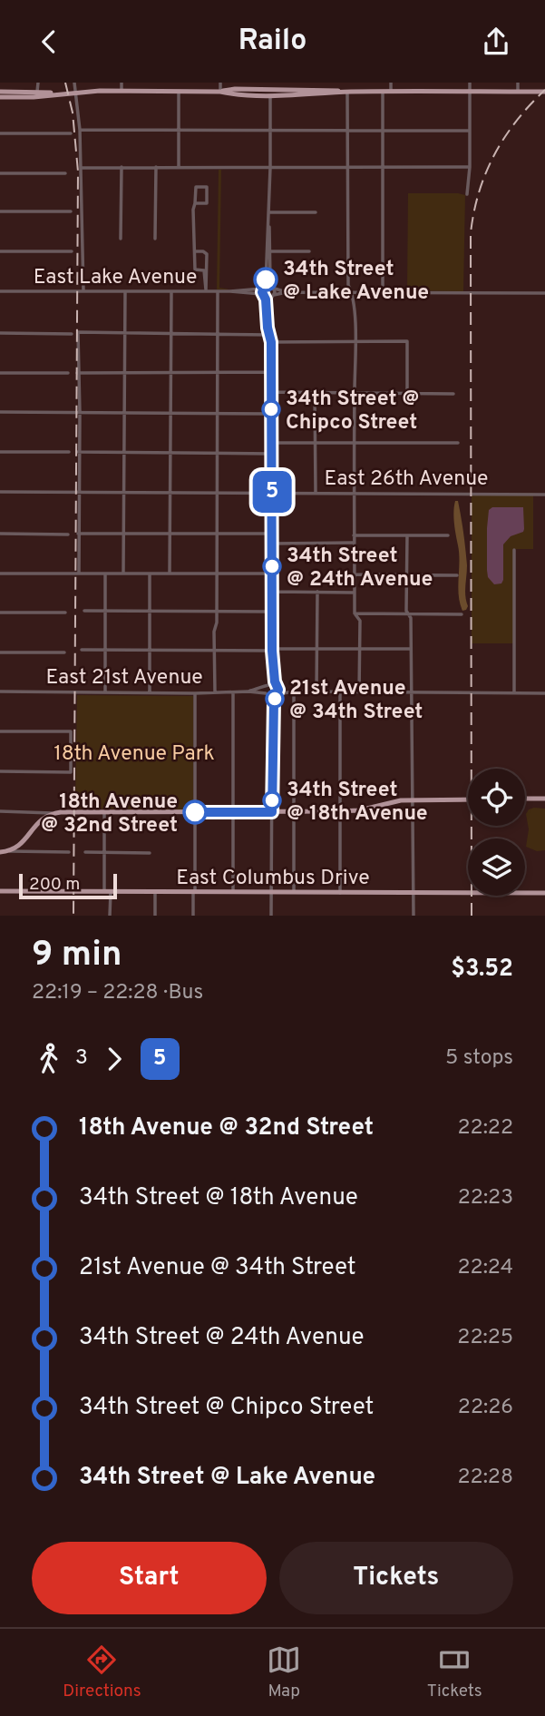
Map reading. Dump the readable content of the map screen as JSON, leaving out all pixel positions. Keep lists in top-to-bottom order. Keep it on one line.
{"streets":{"main road":["East Columbus Drive"],"street":["East Lake Avenue","East 26th Avenue","East 21st Avenue"]},"parks":["18th Avenue Park"],"places":["34th Street @ Lake Avenue","34th Street @ Chipco Street","34th Street @ 24th Avenue","21st Avenue @ 34th Street","34th Street @ 18th Avenue","18th Avenue @ 32nd Street"],"lines":["bus line 5"],"scale_bar":"200 m","page":{"header":"Railo","on_map":"5","scale":"200 m","heading":["9 min","22:19 – 22:28 · Bus","$3.52"],"legs":["3","5","5 stops"],"list":[{"name":"18th Avenue @ 32nd Street","value":"22:22"},{"name":"34th Street @ 18th Avenue","value":"22:23"},{"name":"21st Avenue @ 34th Street","value":"22:24"},{"name":"34th Street @ 24th Avenue","value":"22:25"},{"name":"34th Street @ Chipco Street","value":"22:26"},{"name":"34th Street @ Lake Avenue","value":"22:28"}],"buttons":["Start","Tickets"],"tabs":["Directions","Map","Tickets"]}}
